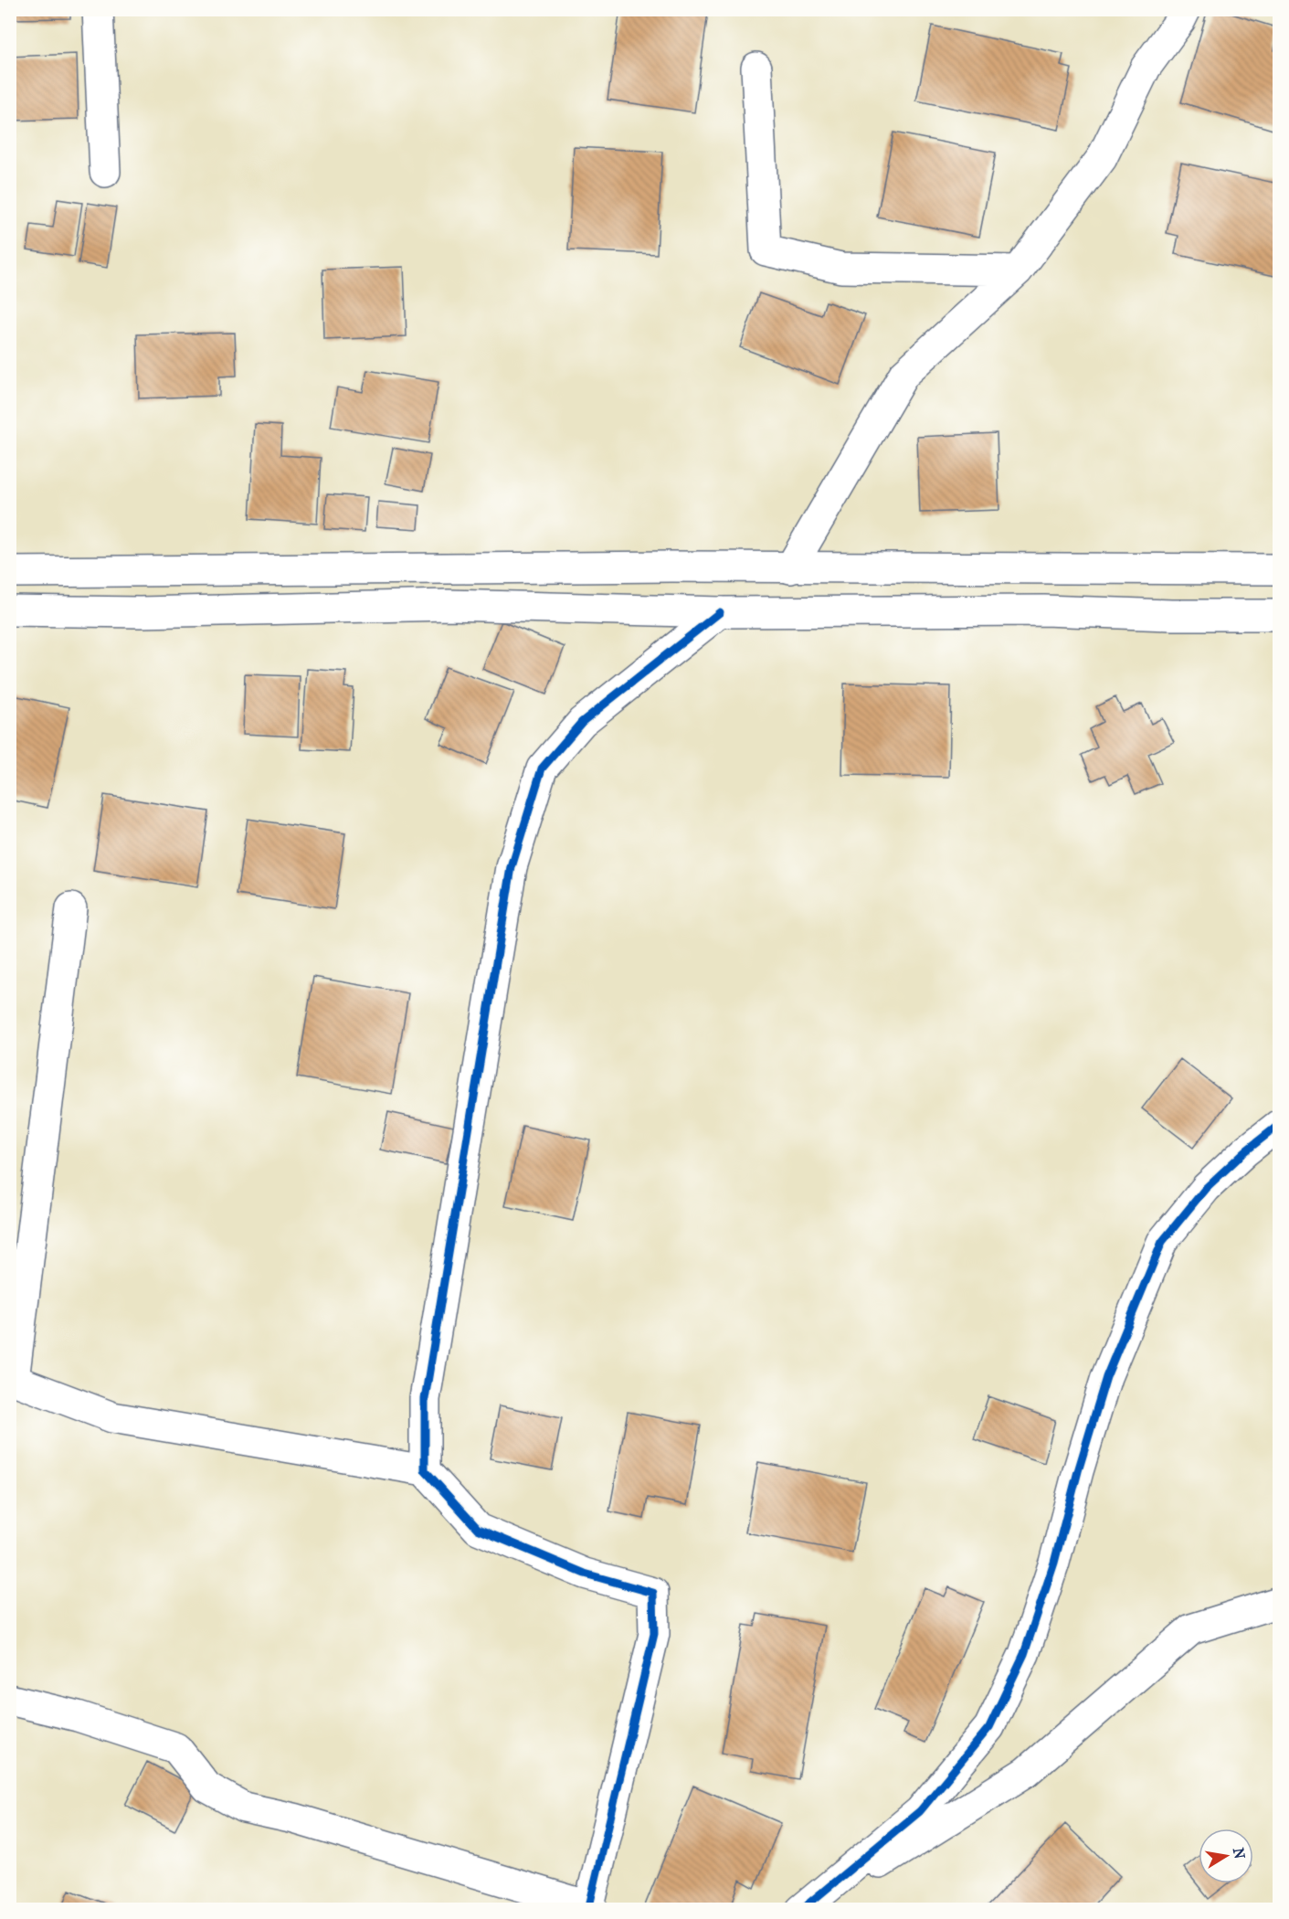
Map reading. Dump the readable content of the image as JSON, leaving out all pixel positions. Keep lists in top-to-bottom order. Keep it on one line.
{"north":"right"}
